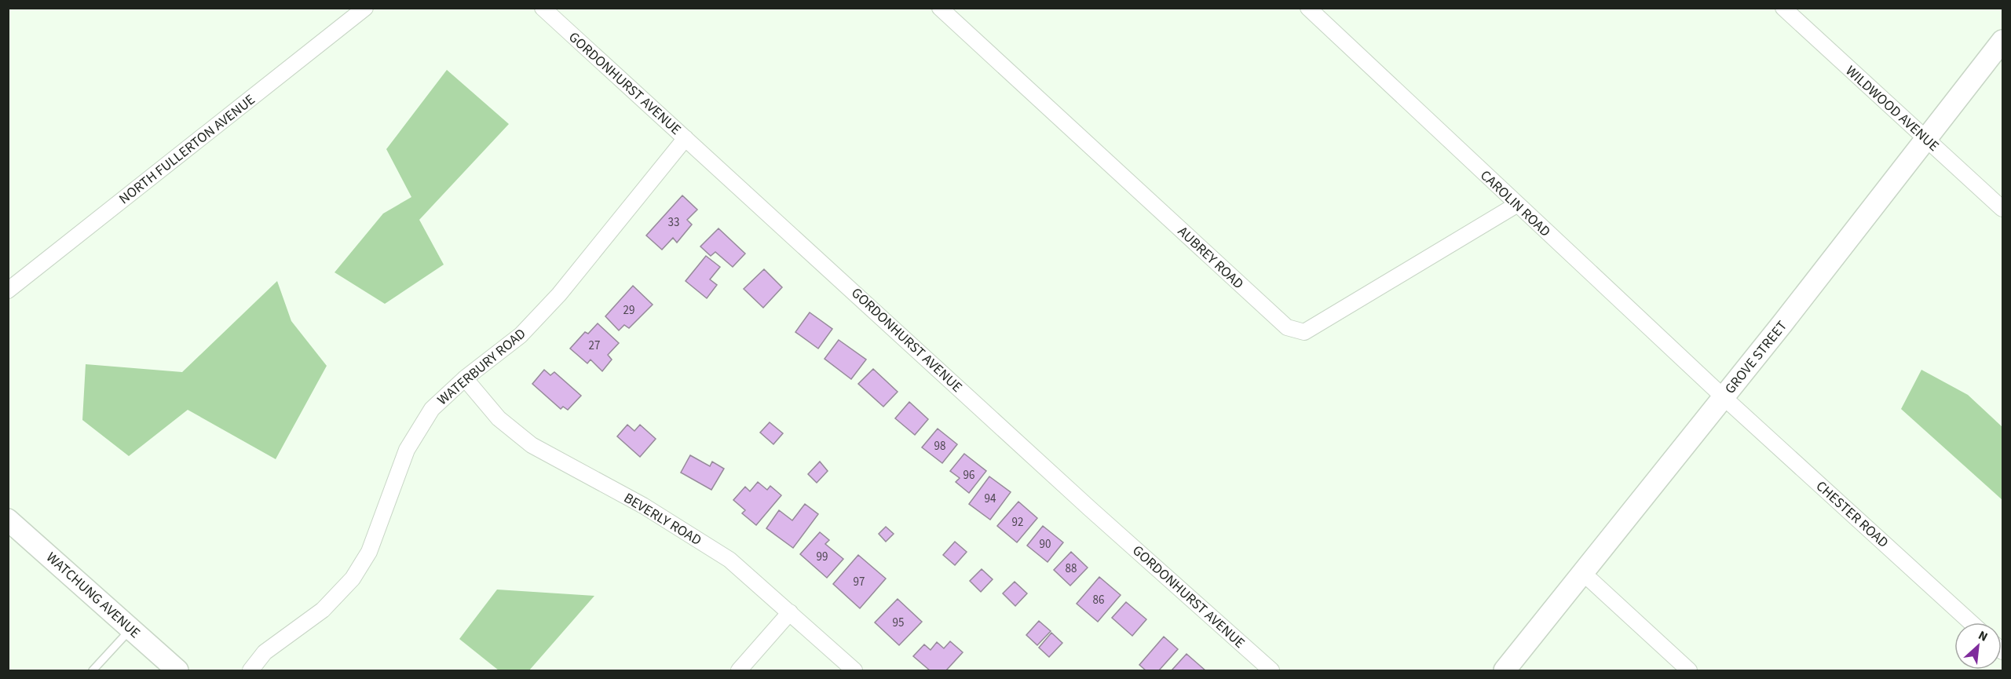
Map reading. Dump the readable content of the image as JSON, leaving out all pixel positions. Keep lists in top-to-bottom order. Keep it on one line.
{"streets":{"main road":["GROVE STREET","WATCHUNG AVENUE"],"street":["GORDONHURST AVENUE","WILDWOOD AVENUE","NORTH FULLERTON AVENUE","CAROLIN ROAD","AUBREY ROAD","WATERBURY ROAD","CHESTER ROAD","BEVERLY ROAD"]},"crossings":[["GORDONHURST AVENUE","WATERBURY ROAD"],["WILDWOOD AVENUE","GROVE STREET"],["CAROLIN ROAD","AUBREY ROAD"],["CAROLIN ROAD","GROVE STREET"],["CAROLIN ROAD","CHESTER ROAD"],["GROVE STREET","CHESTER ROAD"],["WATERBURY ROAD","BEVERLY ROAD"]],"house_numbers":["33","29","27","98","96","94","92","90","99","88","97","86","95"],"north":"top right"}
